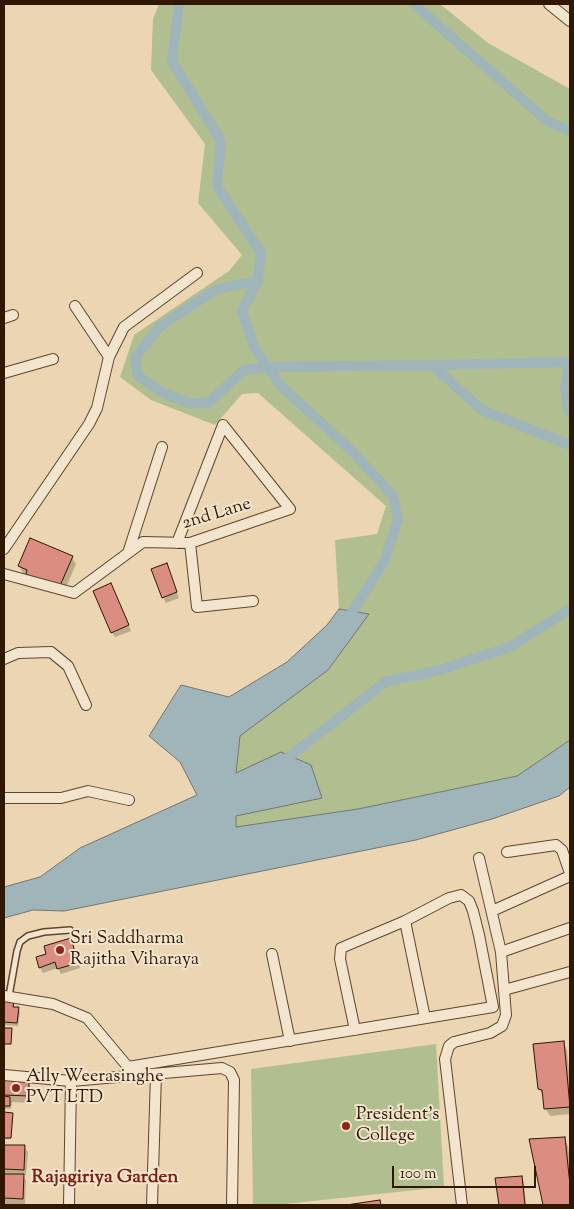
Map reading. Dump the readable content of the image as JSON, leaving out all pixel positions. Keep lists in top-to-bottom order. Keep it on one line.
{"streets":{"street":["2nd Lane"]},"districts":["Rajagiriya Garden"],"places":["Sri Saddharma Rajitha Viharaya","Ally Weerasinghe PVT LTD","President's College"],"scale_bar":"100 m"}
